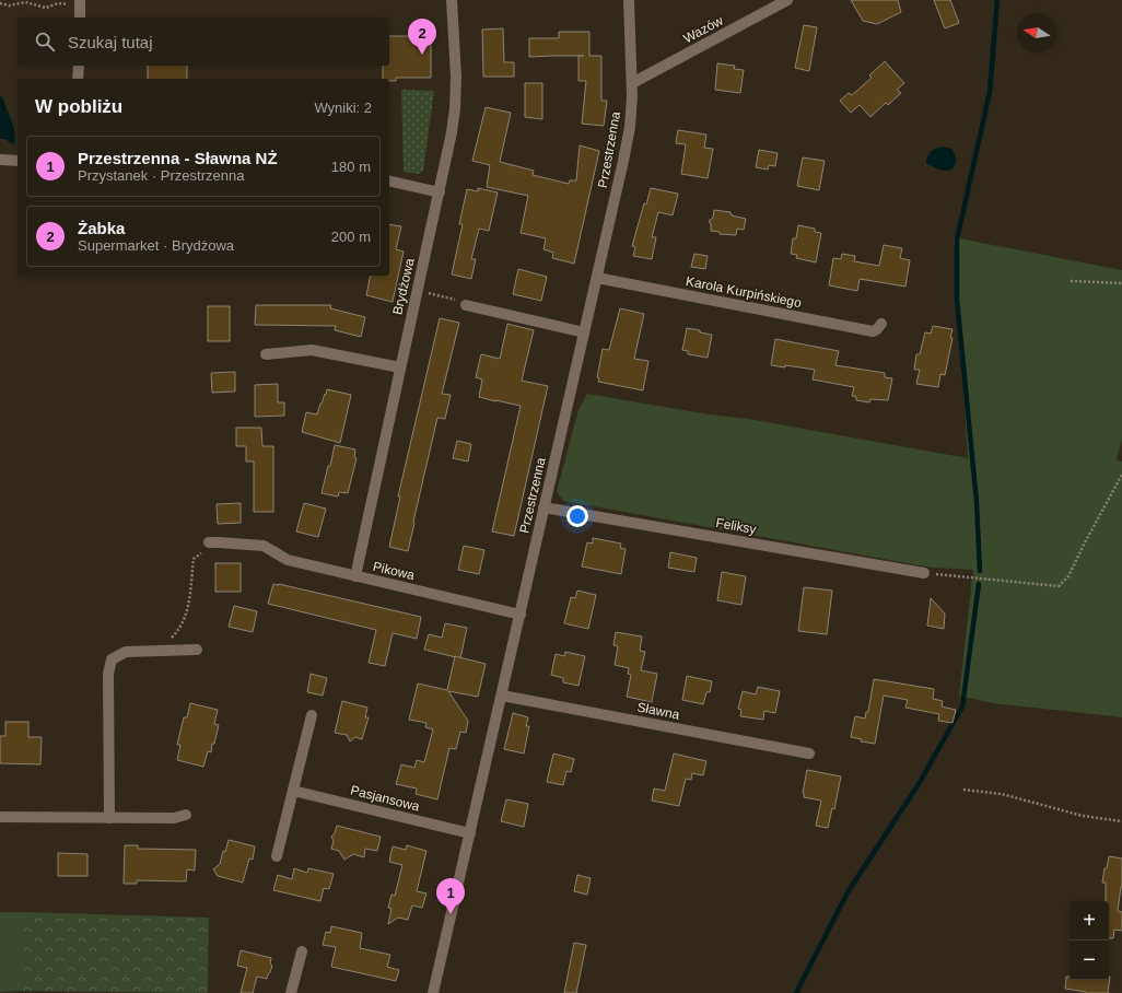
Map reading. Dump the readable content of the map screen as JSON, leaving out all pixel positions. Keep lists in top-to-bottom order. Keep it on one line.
{"streets":{"street":["Wazów","Przestrzenna","Brydżowa","Karola Kurpińskiego","Feliksy","Pikowa","Sławna","Pasjansowa"]},"crossings":[["Wazów","Przestrzenna"],["Przestrzenna","Karola Kurpińskiego"],["Przestrzenna","Feliksy"],["Przestrzenna","Pikowa"],["Przestrzenna","Sławna"],["Przestrzenna","Pasjansowa"],["Brydżowa","Pikowa"]],"north":"left","page":{"search":"Szukaj tutaj","pins":["2","1"],"heading":["W pobliżu","Wyniki: 2"],"list":[{"mark":"1","name":"Przestrzenna - Sławna NŻ","note":"Przystanek · Przestrzenna","value":"180 m"},{"mark":"2","name":"Żabka","note":"Supermarket · Brydżowa","value":"200 m"}],"map_buttons":["+","−"]}}
